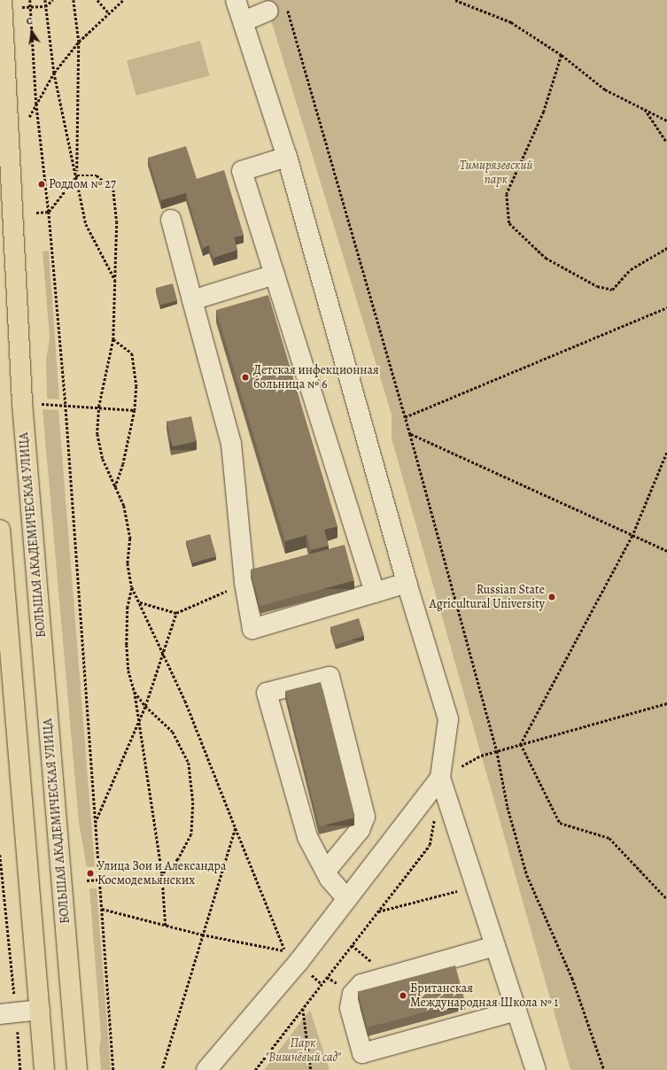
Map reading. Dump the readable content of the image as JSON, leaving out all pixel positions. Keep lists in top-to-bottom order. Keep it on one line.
{"streets":{"main road":["БОЛЬШАЯ АКАДЕМИЧЕСКАЯ УЛИЦА"]},"parks":["Тимирязевский парк","Парк \"Вишнёвый сад\""],"places":["Роддом № 27","Детская инфекционная больница № 6","Russian State Agricultural University","Улица Зои и Александра Космодемьянских","Британская Международная Школа № 1"],"north":"top"}
